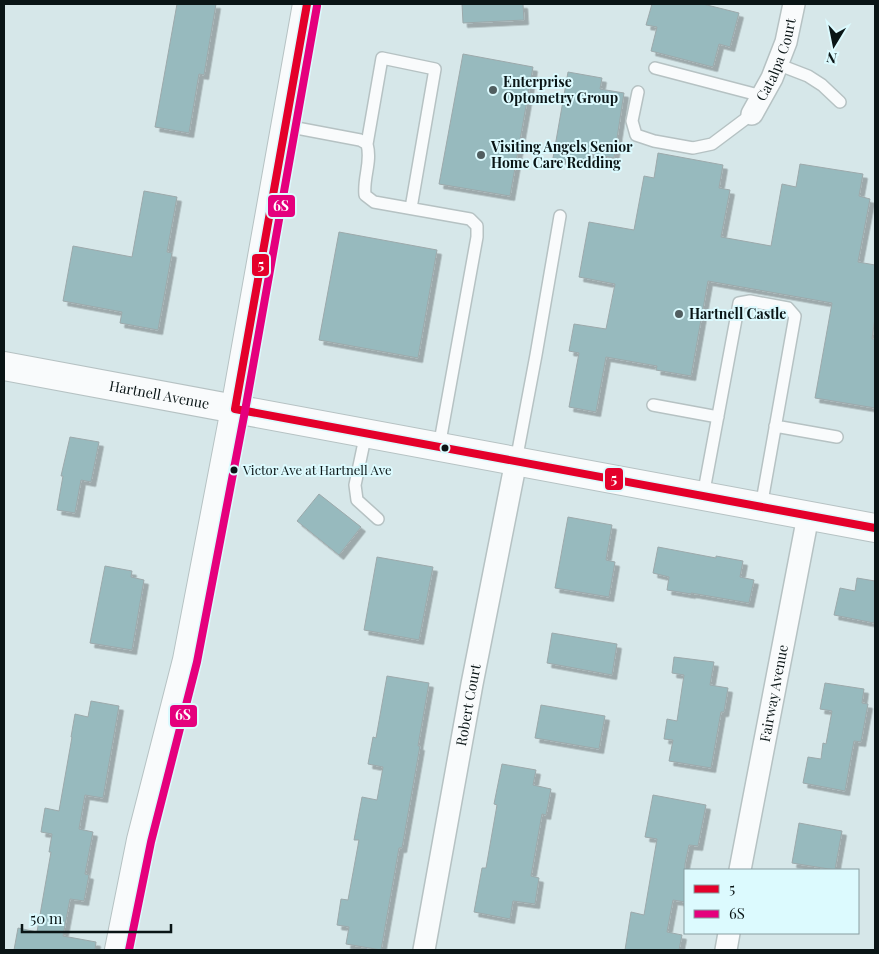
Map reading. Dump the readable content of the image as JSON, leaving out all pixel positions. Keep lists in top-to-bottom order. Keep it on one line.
{"streets":{"main road":["Hartnell Avenue"],"street":["Catalpa Court","Fairway Avenue","Robert Court"]},"crossings":[["Hartnell Avenue","Fairway Avenue"],["Hartnell Avenue","Robert Court"]],"places":["Enterprise Optometry Group","Visiting Angels Senior Home Care Redding","Hartnell Castle","Victor Ave at Hartnell Ave"],"lines":["transit line 5","transit line 6S"],"legend":["5","6S"],"scale_bar":"50 m","north":"bottom"}
